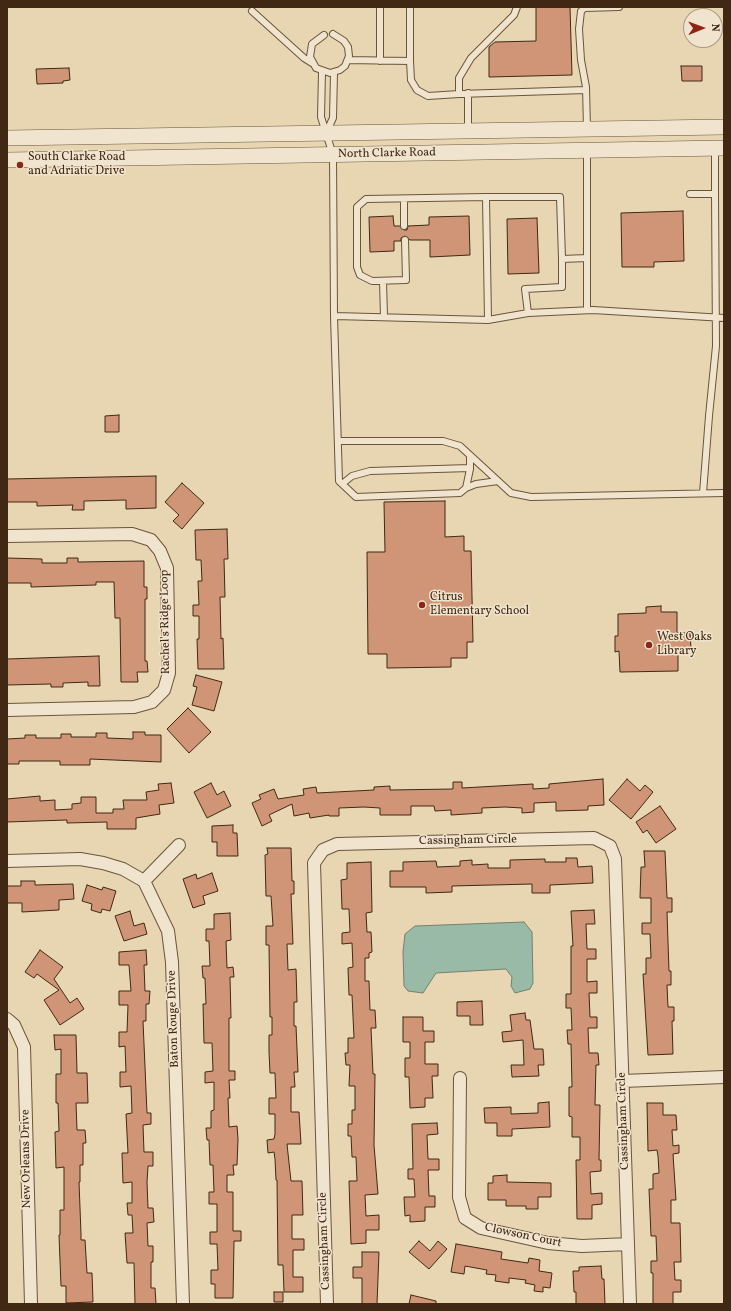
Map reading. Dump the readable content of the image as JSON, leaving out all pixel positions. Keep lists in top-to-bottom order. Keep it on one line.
{"streets":{"street":["North Clarke Road","Rachel's Ridge Loop","Cassingham Circle","Baton Rouge Drive","New Orleans Drive","Clowson Court"]},"crossings":[["Cassingham Circle","Clowson Court"]],"places":["South Clarke Road and Adriatic Drive","Citrus Elementary School","West Oaks Library"],"north":"right"}
